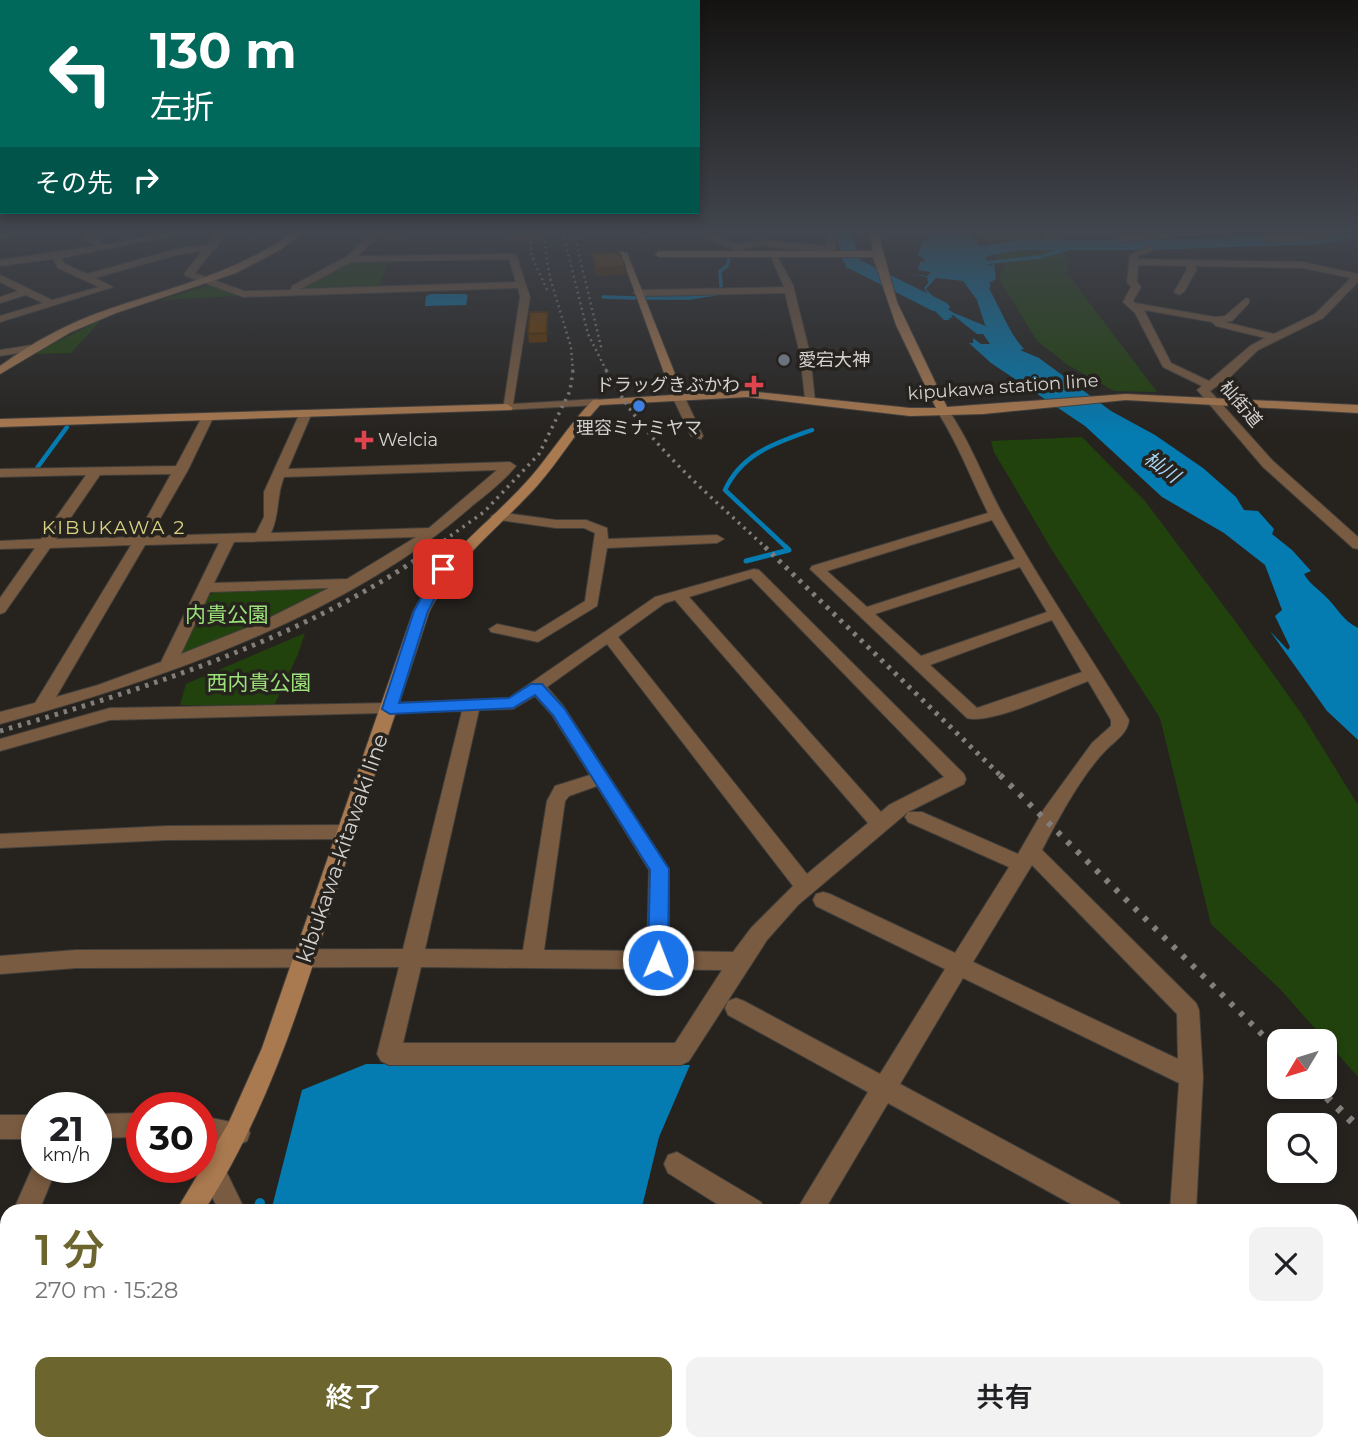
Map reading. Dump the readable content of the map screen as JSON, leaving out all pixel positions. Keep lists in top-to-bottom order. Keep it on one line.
{"streets":{"main road":["kipukawa station line","kibukawa-kitawaki line"],"street":["杣街道"]},"crossings":[["kipukawa station line","杣街道"]],"districts":["KIBUKAWA 2"],"water":["杣川"],"parks":["内貴公園","西内貴公園"],"places":{"other":["愛宕大神","理容ミナミヤマ"],"health":["ドラッグきぶかわ","Welcia"]},"north":"bottom left","page":{"turn":["130 m","左折"],"then":"その先","speed":"21 km/h","limit":"30","heading":["1 分","270 m · 15:28"],"buttons":["終了","共有"]}}
